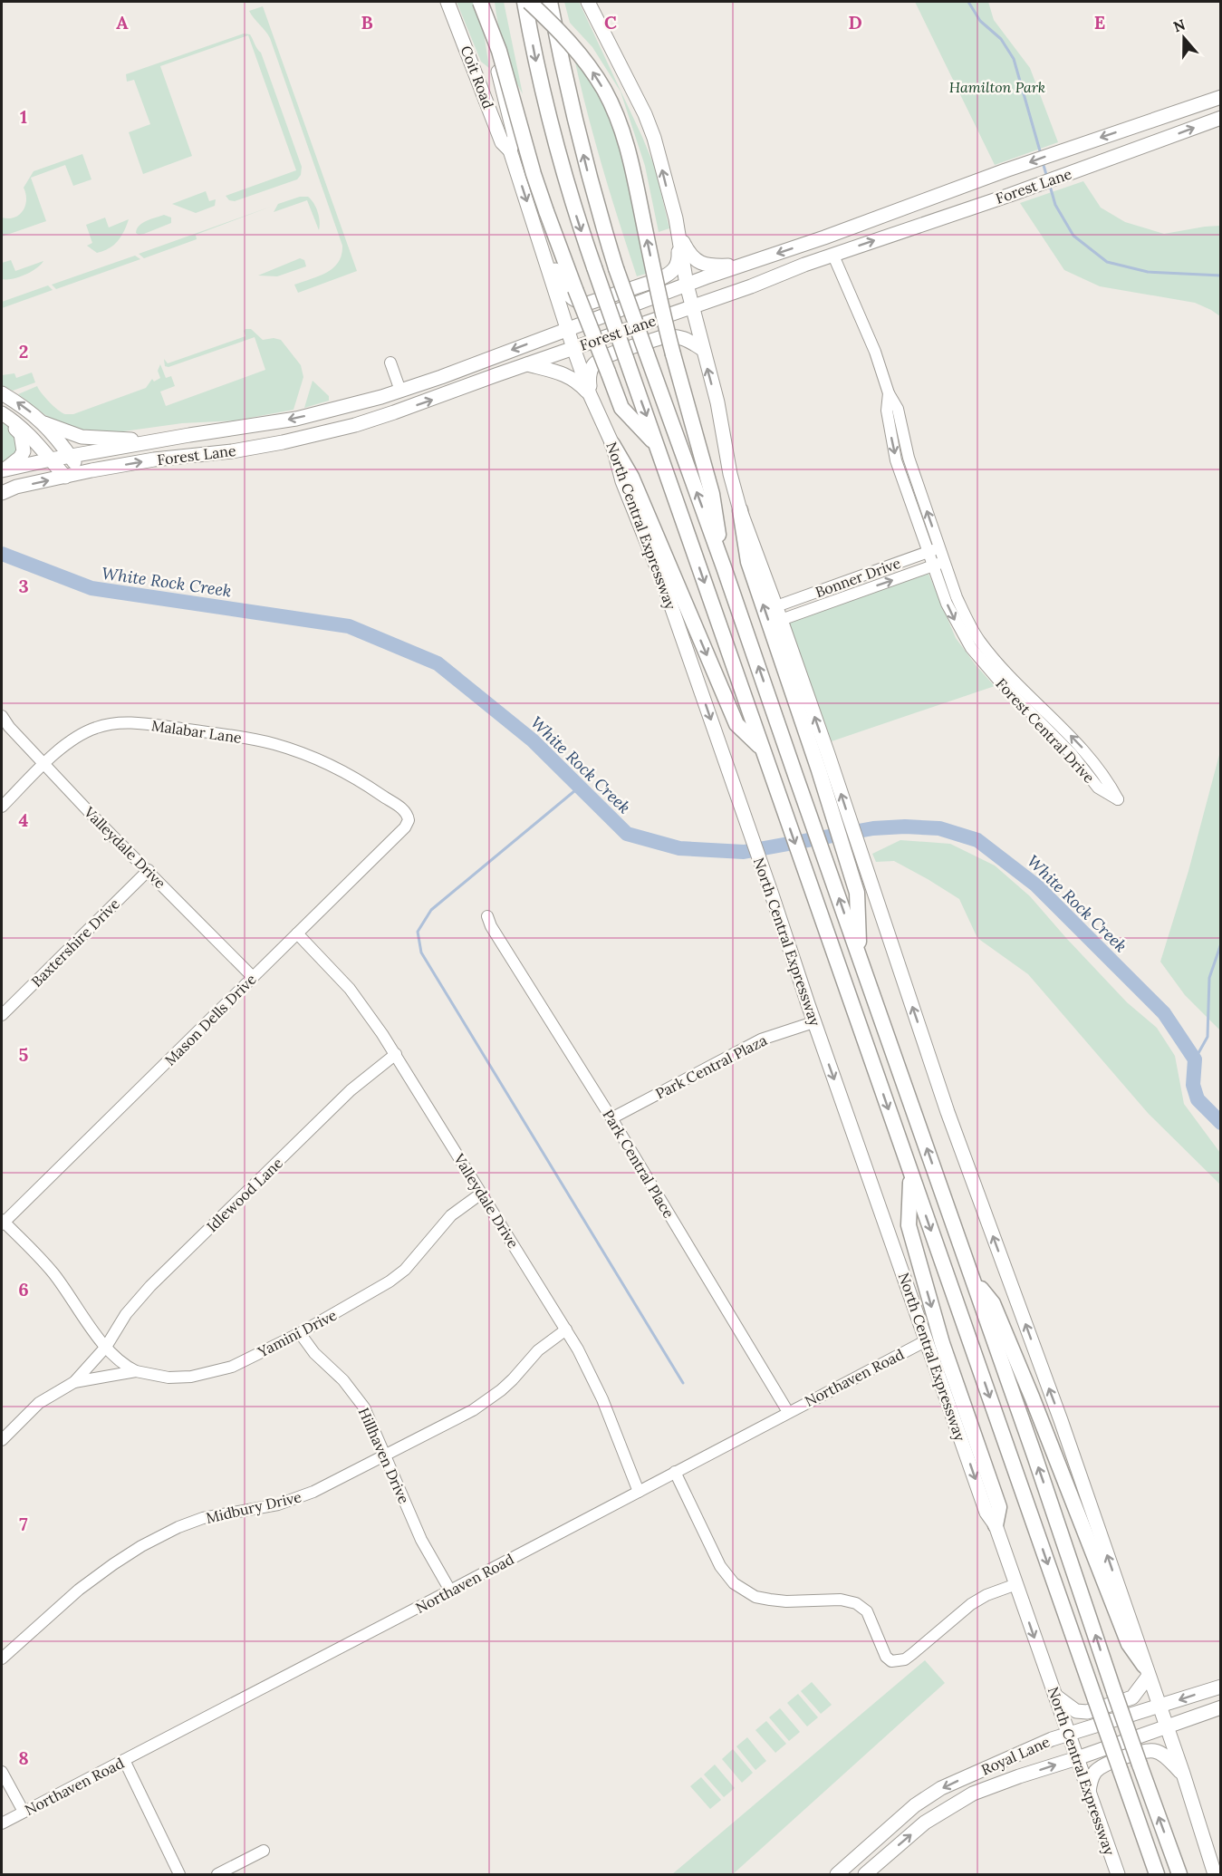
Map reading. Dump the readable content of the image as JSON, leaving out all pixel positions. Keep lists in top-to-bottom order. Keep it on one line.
{"streets":{"main road":["Coit Road","Forest Lane","North Central Expressway","Royal Lane"],"street":["Bonner Drive","Forest Central Drive","Malabar Lane","Valleydale Drive","Baxtershire Drive","Mason Dells Drive","Park Central Plaza","Park Central Place","Idlewood Lane","Yamini Drive","Northaven Road","Hillhaven Drive","Midbury Drive"]},"crossings":[["Coit Road","North Central Expressway"],["Forest Lane","North Central Expressway"],["Forest Lane","Forest Central Drive"],["North Central Expressway","Park Central Plaza"],["North Central Expressway","Northaven Road"],["North Central Expressway","Royal Lane"],["Bonner Drive","Forest Central Drive"],["Malabar Lane","Valleydale Drive"],["Malabar Lane","Mason Dells Drive"],["Valleydale Drive","Baxtershire Drive"],["Valleydale Drive","Mason Dells Drive"],["Valleydale Drive","Idlewood Lane"],["Valleydale Drive","Yamini Drive"],["Valleydale Drive","Northaven Road"],["Valleydale Drive","Midbury Drive"],["Park Central Plaza","Park Central Place"],["Park Central Place","Northaven Road"],["Idlewood Lane","Yamini Drive"],["Yamini Drive","Hillhaven Drive"],["Northaven Road","Hillhaven Drive"],["Hillhaven Drive","Midbury Drive"]],"water":["White Rock Creek"],"parks":["Hamilton Park"],"north":"top","grid":{"columns":["A","B","C","D","E"],"rows":["1","2","3","4","5","6","7","8"]}}
